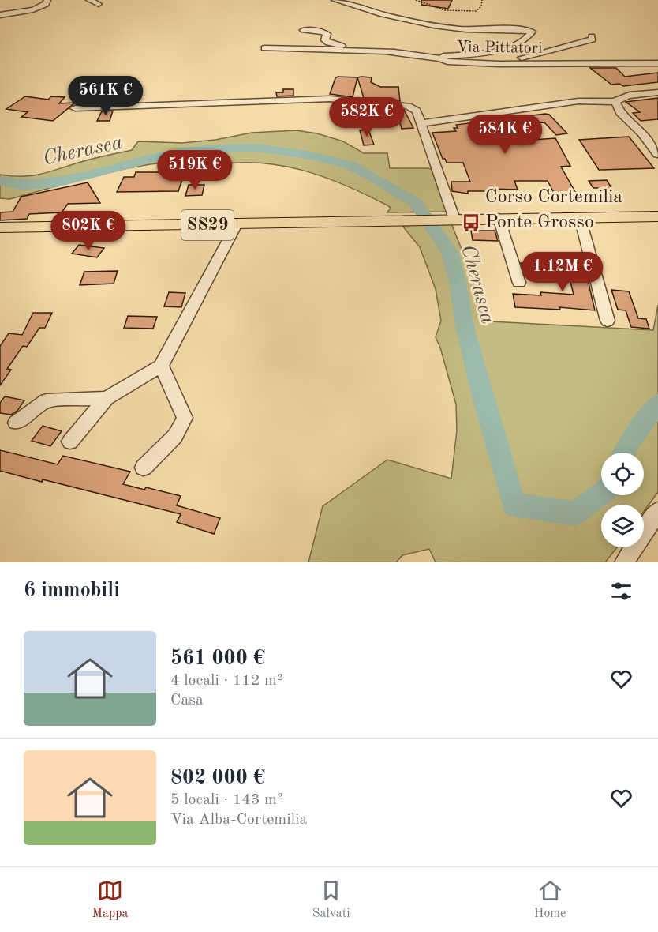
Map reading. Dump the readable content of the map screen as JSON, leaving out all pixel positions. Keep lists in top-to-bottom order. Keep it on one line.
{"streets":{"main road":["Corso Cortemilia","SS29"],"street":["Via Pittatori"]},"crossings":[["Corso Cortemilia","SS29"]],"water":["Cherasca"],"places":{"bus stop":["Ponte Grosso"]},"page":{"price":["561K €","582K €","584K €","519K €","802K €","1.12M €"],"heading":"6 immobili","list":[{"name":"561 000 €","note":"4 locali · 112 m² · Casa"},{"name":"802 000 €","note":"5 locali · 143 m² · Via Alba-Cortemilia"}],"tabs":["Mappa","Salvati","Home"]}}
